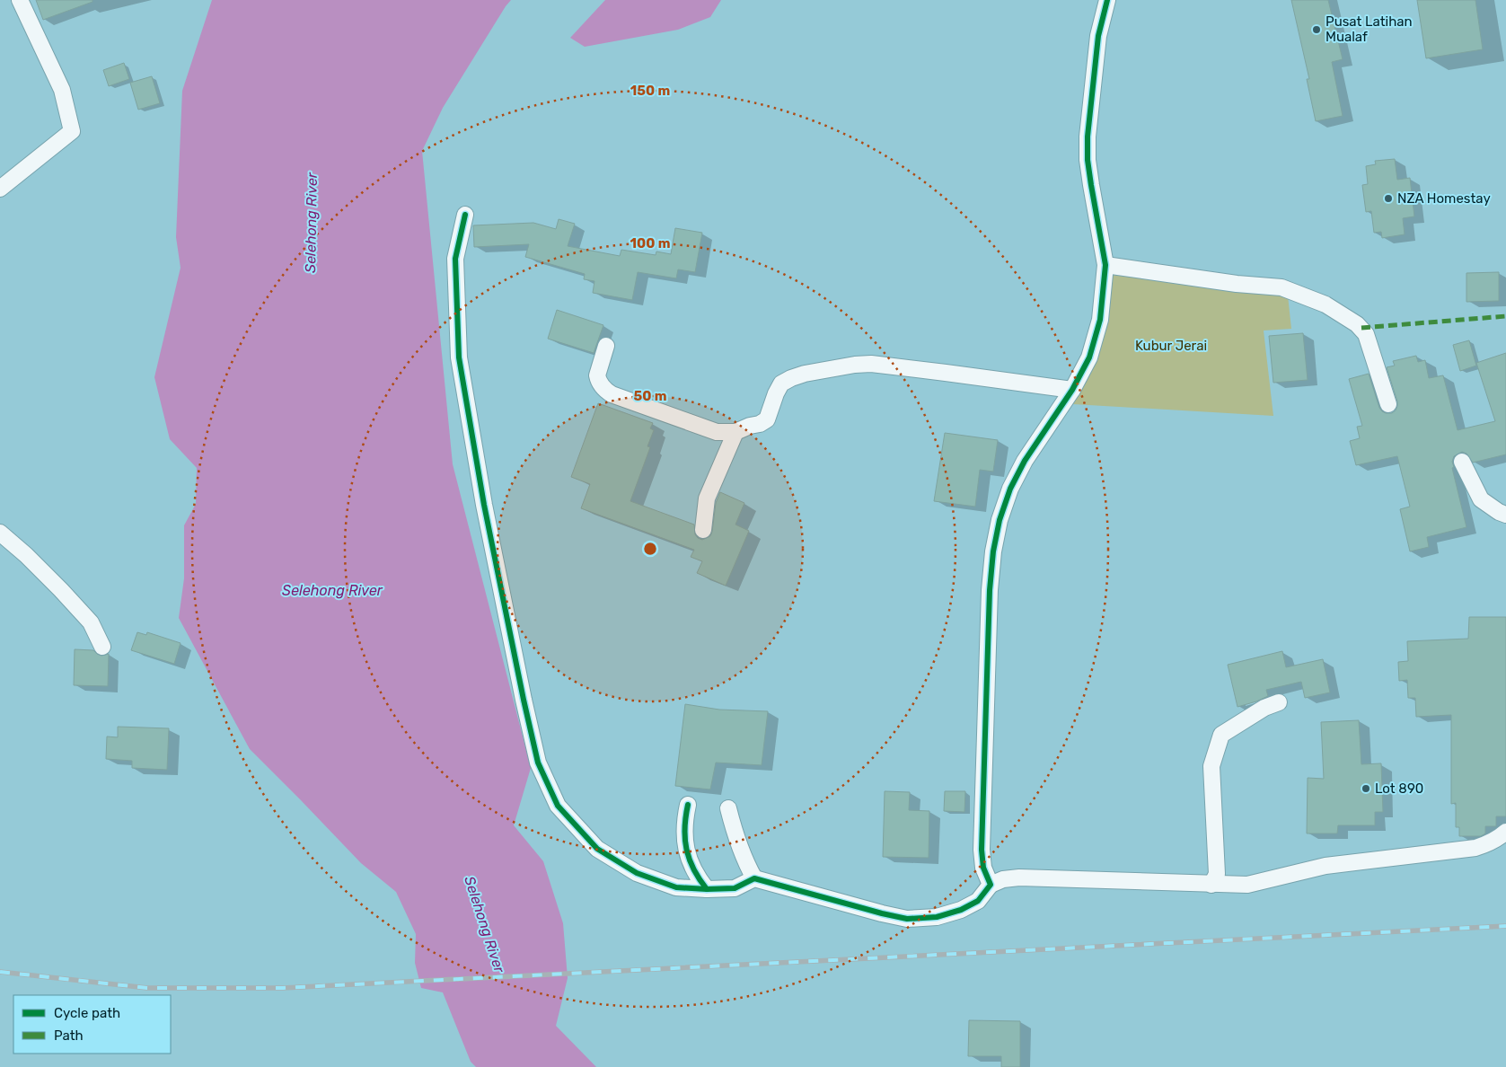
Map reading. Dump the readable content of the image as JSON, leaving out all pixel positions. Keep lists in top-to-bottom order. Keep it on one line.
{"water":["Selehong River"],"parks":["Kubur Jerai"],"places":["Pusat Latihan Mualaf","NZA Homestay","Lot 890"],"legend":["Cycle path","Path"],"rings":["150 m","100 m","50 m"]}
